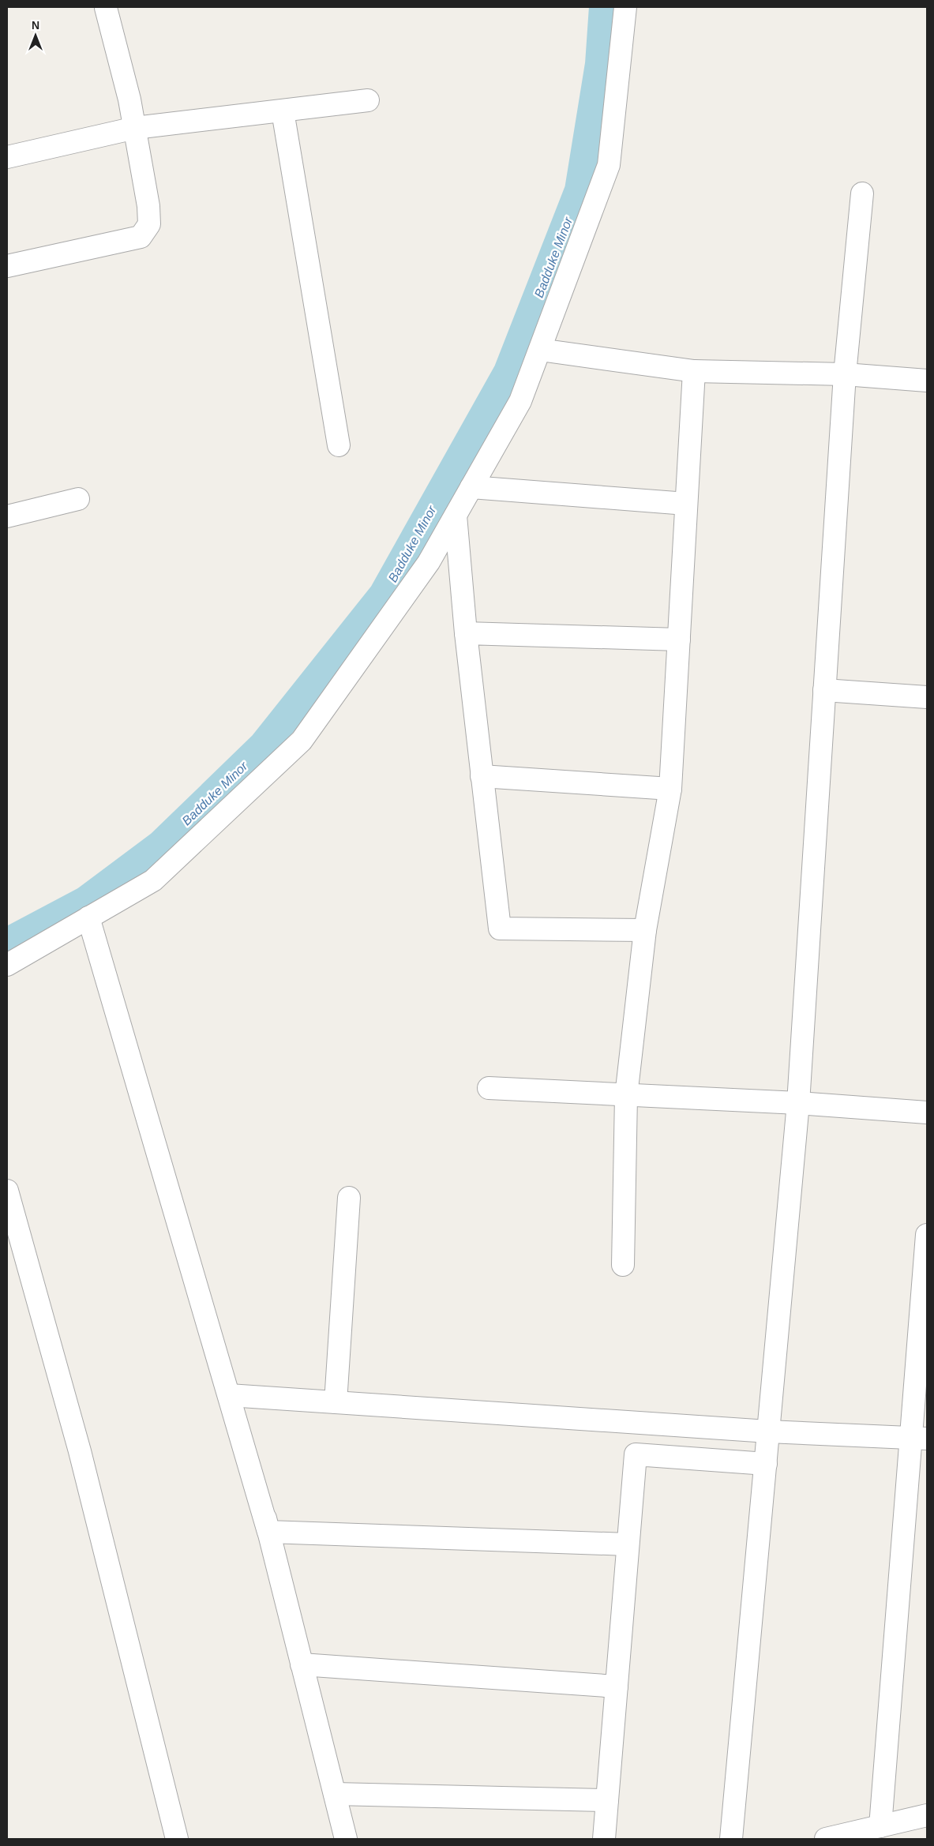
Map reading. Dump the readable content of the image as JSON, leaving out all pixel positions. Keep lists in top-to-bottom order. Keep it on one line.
{"water":["Badduke Minor"],"north":"top"}
